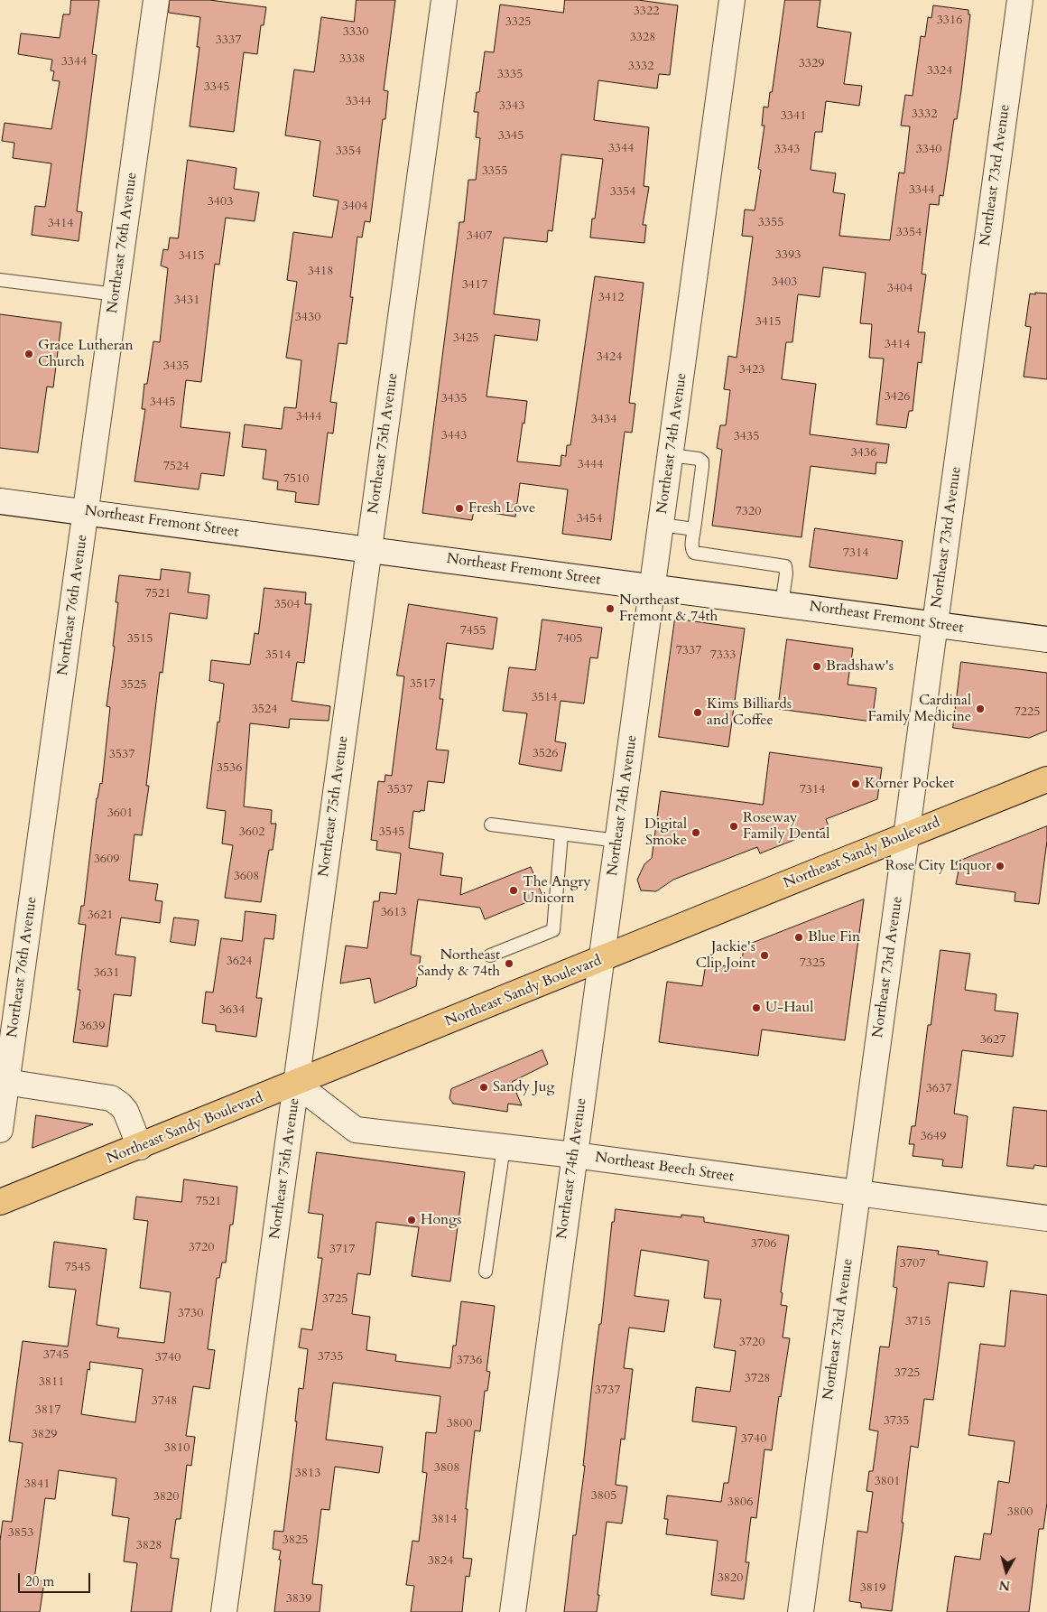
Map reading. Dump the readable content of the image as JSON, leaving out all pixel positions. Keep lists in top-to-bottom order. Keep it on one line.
{"streets":{"main road":["Northeast Sandy Boulevard"],"street":["Northeast 73rd Avenue","Northeast 76th Avenue","Northeast 75th Avenue","Northeast 74th Avenue","Northeast Fremont Street","Northeast Beech Street"]},"crossings":[["Northeast 73rd Avenue","Northeast Fremont Street"],["Northeast 73rd Avenue","Northeast Sandy Boulevard"],["Northeast 73rd Avenue","Northeast Beech Street"],["Northeast 76th Avenue","Northeast Fremont Street"],["Northeast 75th Avenue","Northeast Fremont Street"],["Northeast 75th Avenue","Northeast Sandy Boulevard"],["Northeast 75th Avenue","Northeast Beech Street"],["Northeast 74th Avenue","Northeast Fremont Street"],["Northeast 74th Avenue","Northeast Sandy Boulevard"],["Northeast 74th Avenue","Northeast Beech Street"],["Northeast Sandy Boulevard","Northeast Beech Street"]],"places":["Grace Lutheran Church","Fresh Love","Northeast Fremont & 74th","Bradshaw's","Cardinal Family Medicine","Kims Billiards and Coffee","Korner Pocket","Roseway Family Dental","Digital Smoke","Rose City Liquor","The Angry Unicorn","Blue Fin","Jackie's Clip Joint","Northeast Sandy & 74th","U-Haul","Sandy Jug","Hongs"],"house_numbers":["3322","3316","3325","3330","3328","3337","3338","3344","3329","3332","3324","3335","3345","3344","3343","3332","3341","3345","3344","3343","3340","3354","3355","3344","3354","3403","3404","3355","3414","3354","3407","3393","3415","3418","3403","3417","3404","3412","3431","3430","3415","3425","3414","3424","3435","3423","3426","3435","3445","3444","3434","3443","3435","3436","3444","7524","7510","7320","3454","7314","7521","3504","7455","3515","7405","7337","3514","7333","3517","3525","3514","3524","7225","3526","3537","3536","3537","7314","3601","3602","3545","3609","3608","3613","3621","3624","7325","3631","3634","3639","3627","3637","3649","7521","3706","3720","3717","3707","7545","3725","3730","3715","3720","3745","3735","3740","3736","3725","3728","3811","3737","3748","3817","3735","3800","3829","3740","3810","3808","3813","3801","3841","3805","3820","3806","3800","3814","3853","3825","3828","3824","3820","3819","3839"],"scale_bar":"20 m","north":"bottom"}
